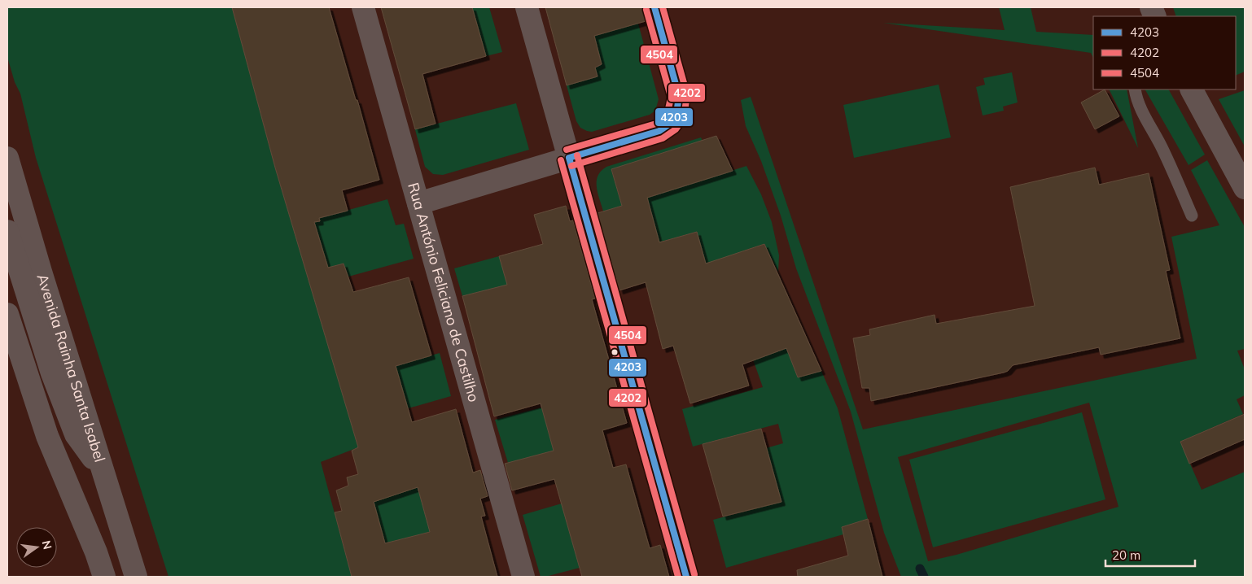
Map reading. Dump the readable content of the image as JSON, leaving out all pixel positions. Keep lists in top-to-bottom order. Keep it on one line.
{"streets":{"street":["Rua António Feliciano de Castilho","Avenida Rainha Santa Isabel"]},"lines":["transit line 4203","transit line 4202","transit line 4504"],"legend":["4203","4202","4504"],"scale_bar":"20 m","north":"right"}
